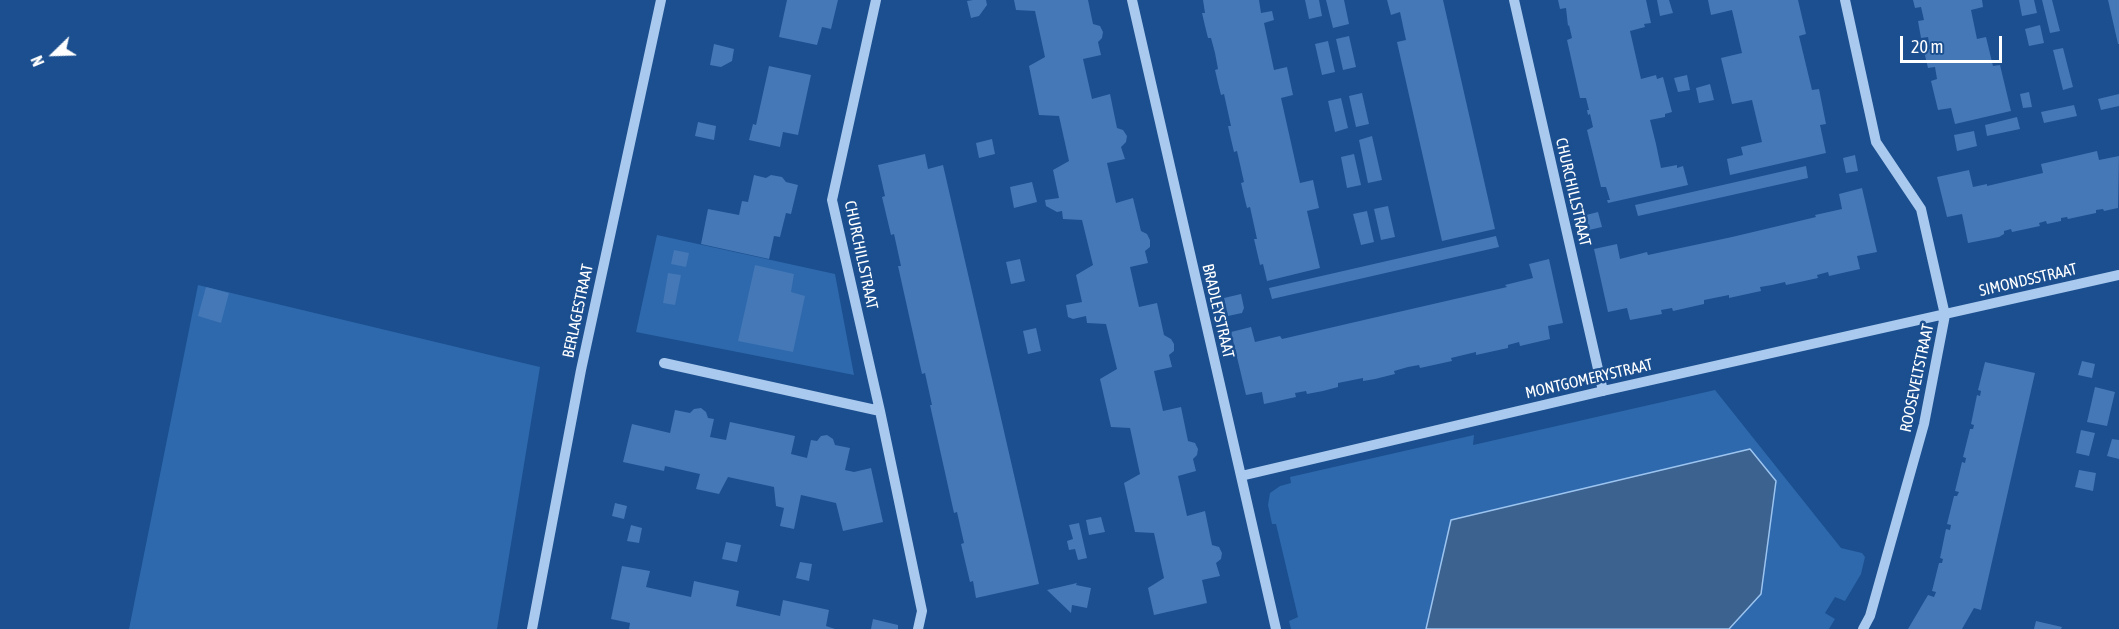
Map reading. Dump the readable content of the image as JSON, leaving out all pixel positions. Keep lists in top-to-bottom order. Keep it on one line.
{"streets":{"street":["CHURCHILLSTRAAT","SIMONDSSTRAAT","BERLAGESTRAAT","BRADLEYSTRAAT","ROOSEVELTSTRAAT","MONTGOMERYSTRAAT"]},"crossings":[["CHURCHILLSTRAAT","MONTGOMERYSTRAAT"],["SIMONDSSTRAAT","ROOSEVELTSTRAAT"],["SIMONDSSTRAAT","MONTGOMERYSTRAAT"],["BRADLEYSTRAAT","MONTGOMERYSTRAAT"],["ROOSEVELTSTRAAT","MONTGOMERYSTRAAT"]],"scale_bar":"20 m","north":"bottom left"}
